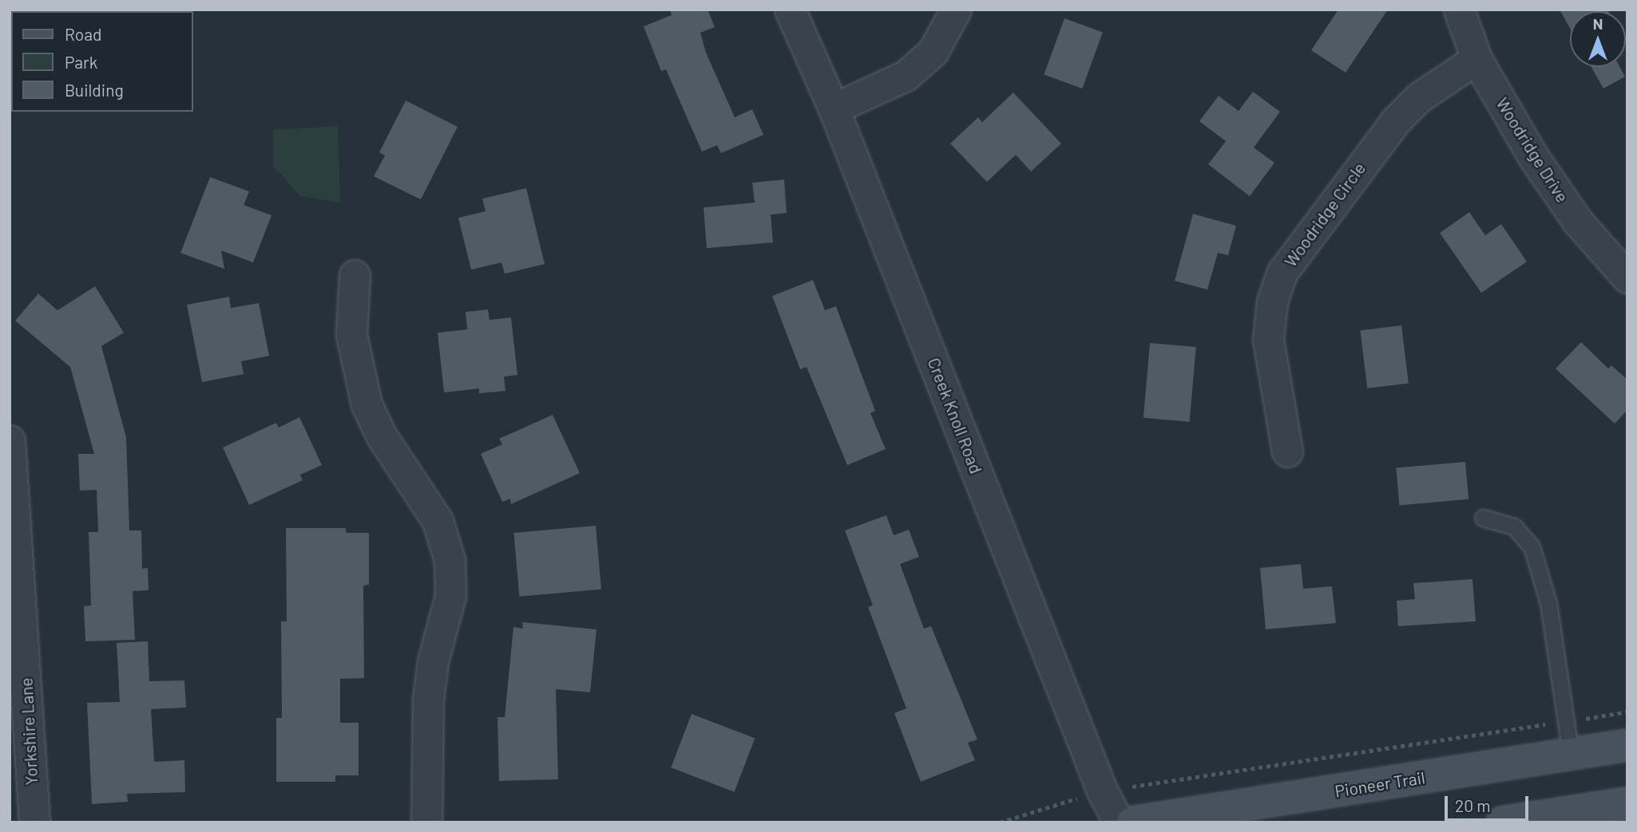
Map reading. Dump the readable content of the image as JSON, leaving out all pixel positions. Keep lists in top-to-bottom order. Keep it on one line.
{"streets":{"main road":["Pioneer Trail"],"street":["Woodridge Drive","Woodridge Circle","Creek Knoll Road","Yorkshire Lane"]},"crossings":[["Woodridge Drive","Woodridge Circle"]],"legend":["Road","Park","Building"],"scale_bar":"20 m","north":"top"}
